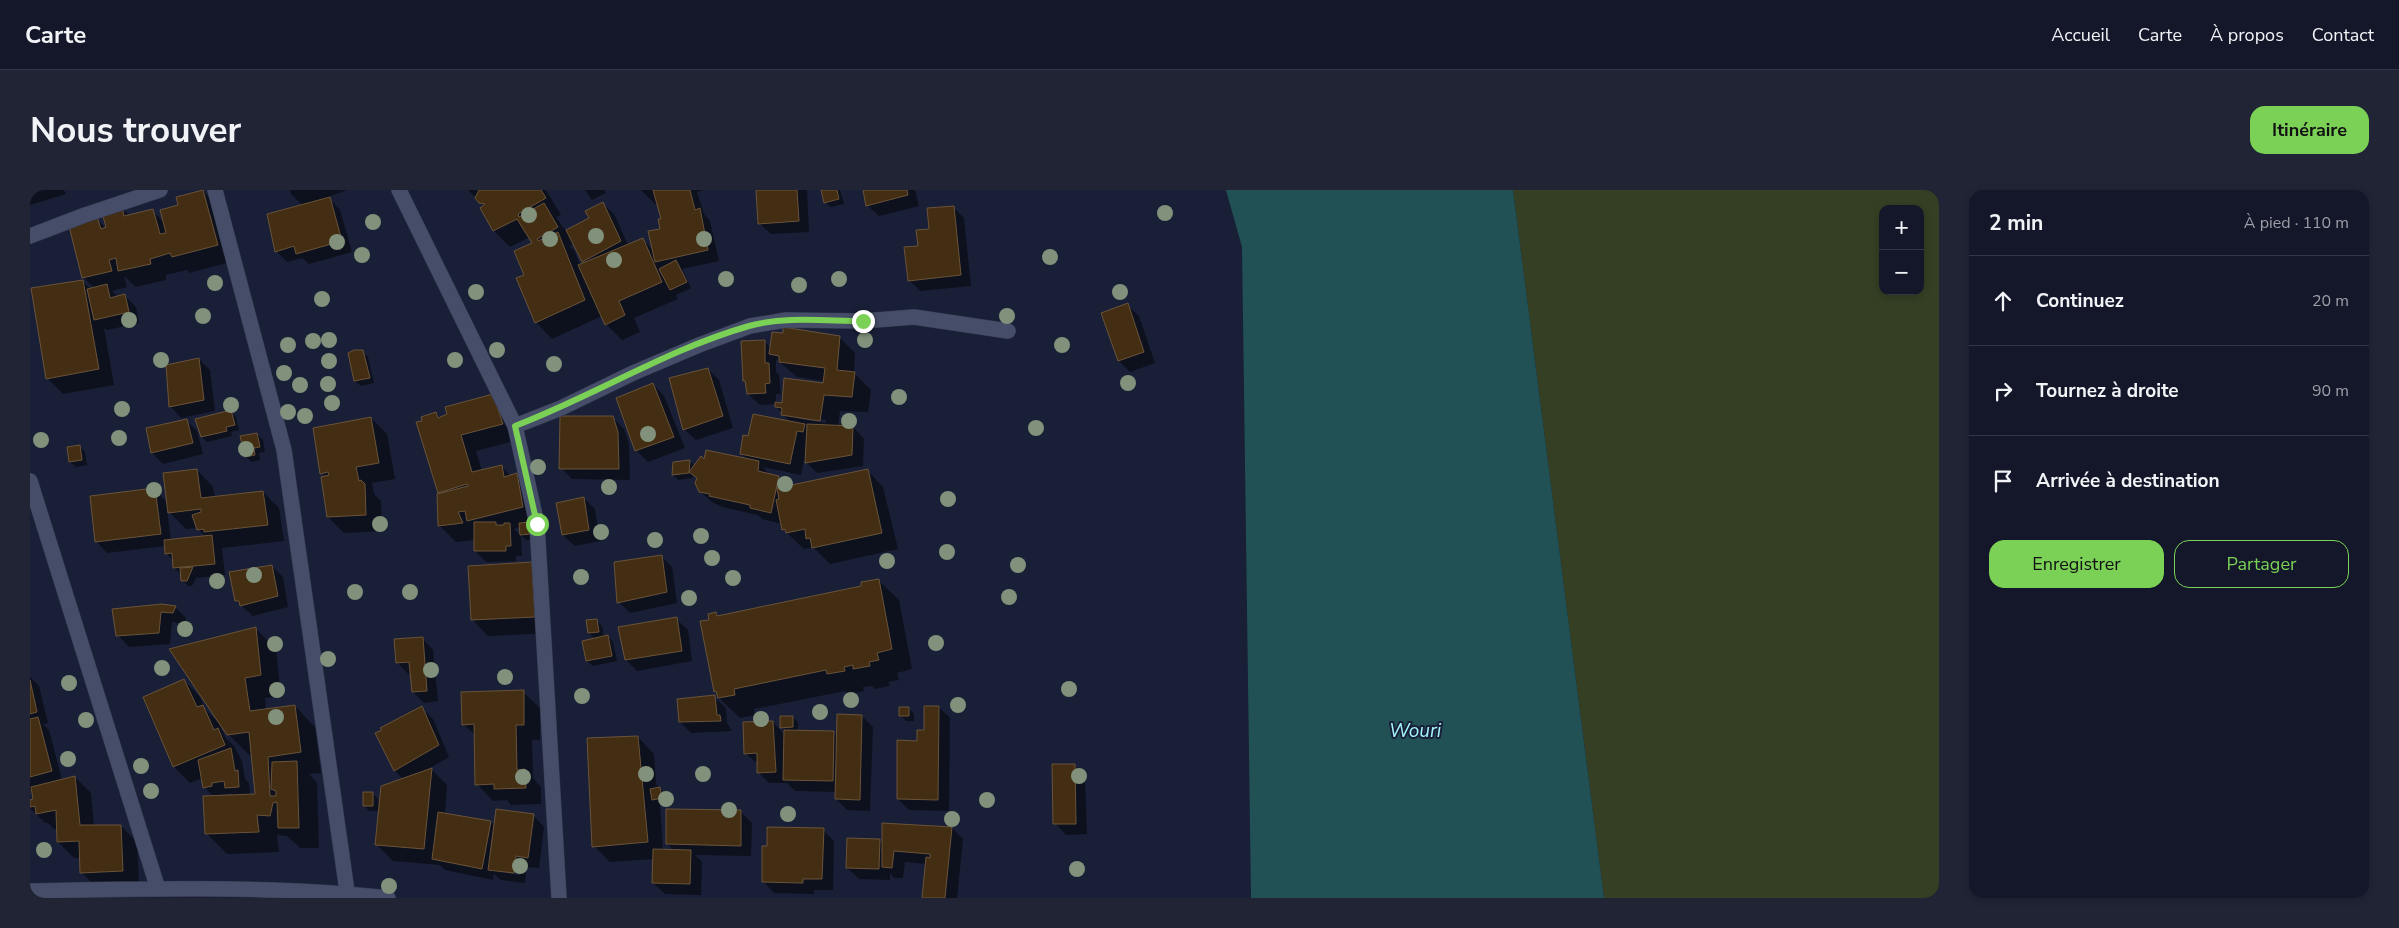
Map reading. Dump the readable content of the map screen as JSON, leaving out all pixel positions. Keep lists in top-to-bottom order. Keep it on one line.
{"water":["Wouri"],"page":{"header":"Carte","nav":["Accueil","Carte","À propos","Contact"],"buttons":["Itinéraire",["Enregistrer","Partager"]],"title":"Nous trouver","heading":["2 min","À pied · 110 m"],"map_buttons":["+","−"],"list":[["Continuez","20 m"],["Tournez à droite","90 m"],"Arrivée à destination"]}}
